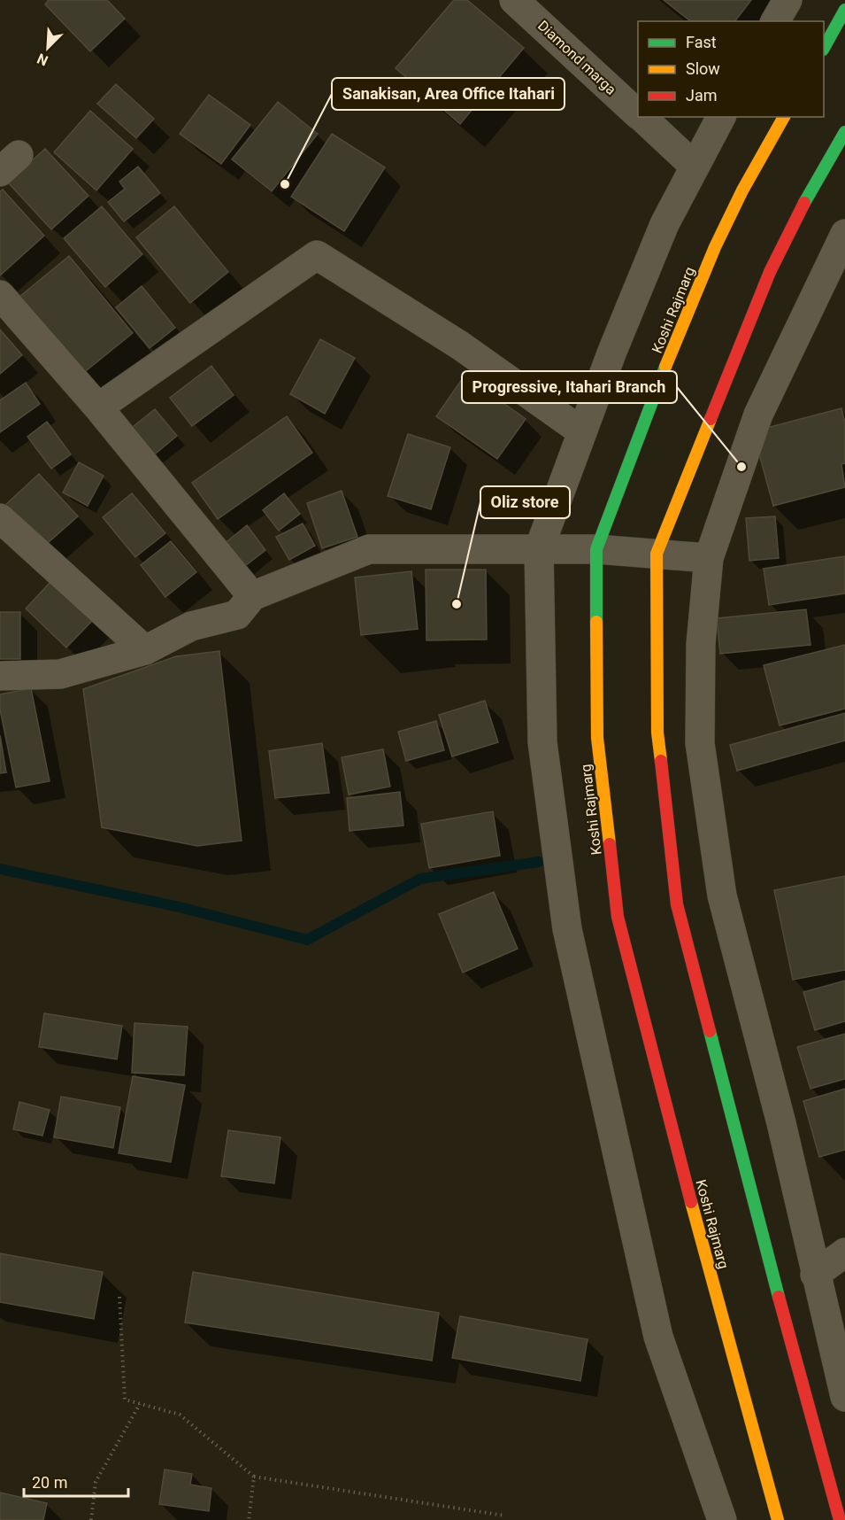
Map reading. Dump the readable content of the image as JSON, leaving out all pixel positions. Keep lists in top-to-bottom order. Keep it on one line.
{"streets":{"main road":["Koshi Rajmarg"],"street":["Diamond marga"]},"places":["Sanakisan, Area Office Itahari","Progressive, Itahari Branch","Oliz store"],"legend":["Fast","Slow","Jam"],"scale_bar":"20 m","north":"bottom left"}
